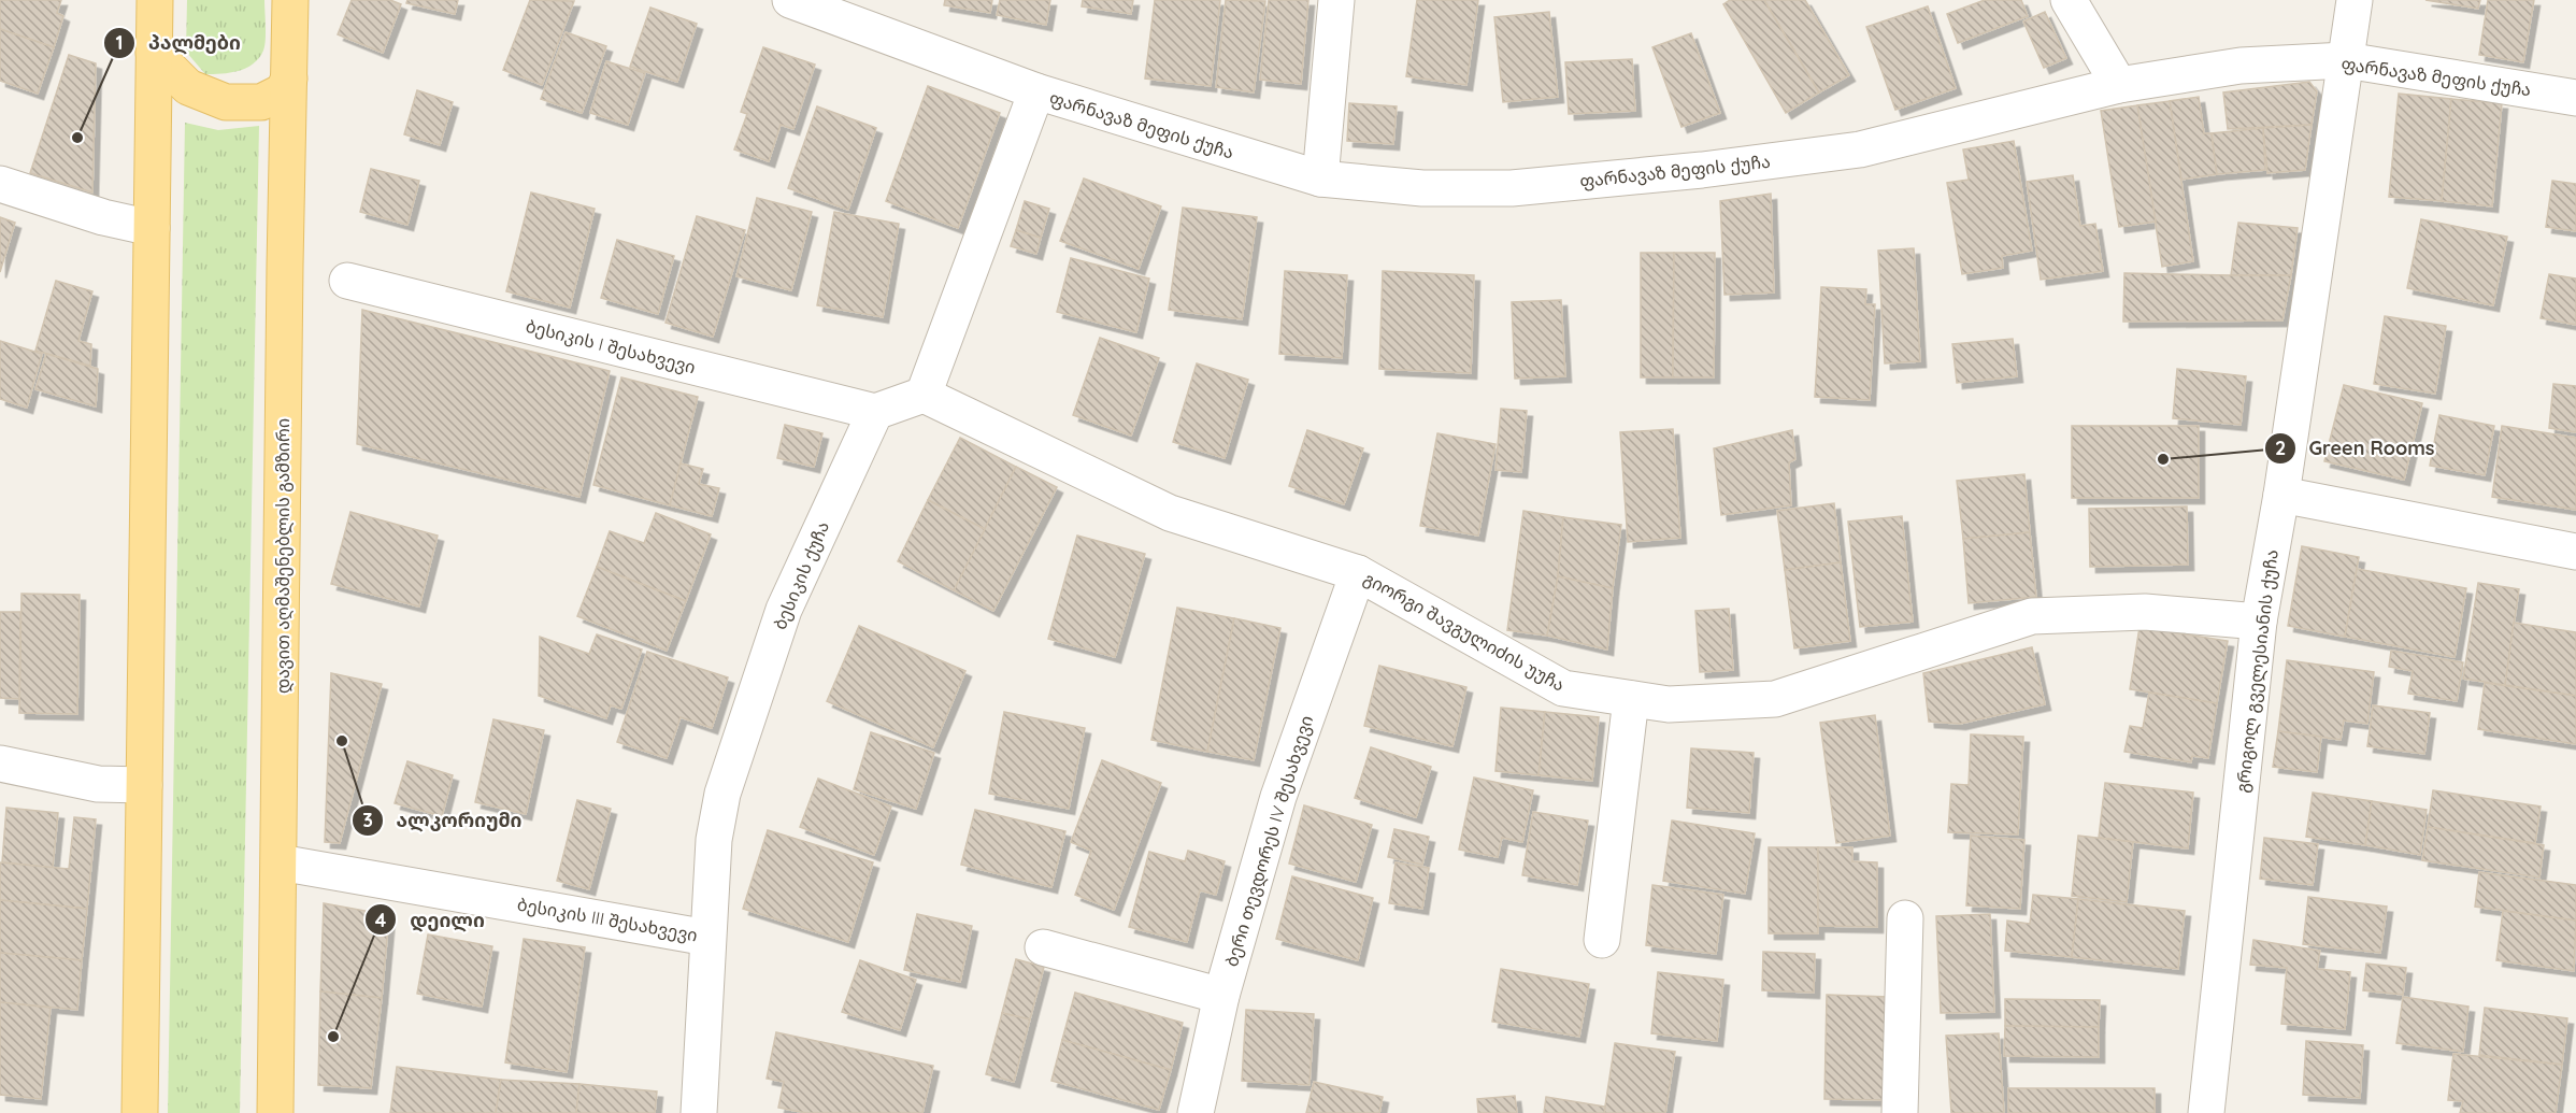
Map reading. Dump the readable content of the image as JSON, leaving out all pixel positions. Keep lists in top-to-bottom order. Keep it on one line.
{"streets":{"main road":["დავით აღმაშენებლის გამზირი"],"street":["ფარნავაზ მეფის ქუჩა","ბესიკის I შესახვევი","ბესიკის ქუჩა","გიორგი შავგულიძის უუჩა","გრიგოლ გველესიანის ქუჩა","ბერი თევდორეს IV შესახვევი","ბესიკის III შესახვევი"]},"crossings":[["ფარნავაზ მეფის ქუჩა","გრიგოლ გველესიანის ქუჩა"],["ბესიკის I შესახვევი","ბესიკის ქუჩა"],["დავით აღმაშენებლის გამზირი","ბესიკის III შესახვევი"],["ბესიკის ქუჩა","ბესიკის III შესახვევი"],["გიორგი შავგულიძის უუჩა","გრიგოლ გველესიანის ქუჩა"],["გიორგი შავგულიძის უუჩა","ბერი თევდორეს IV შესახვევი"]],"places":["პალმები","Green Rooms","ალკორიუმი","დეილი"]}
